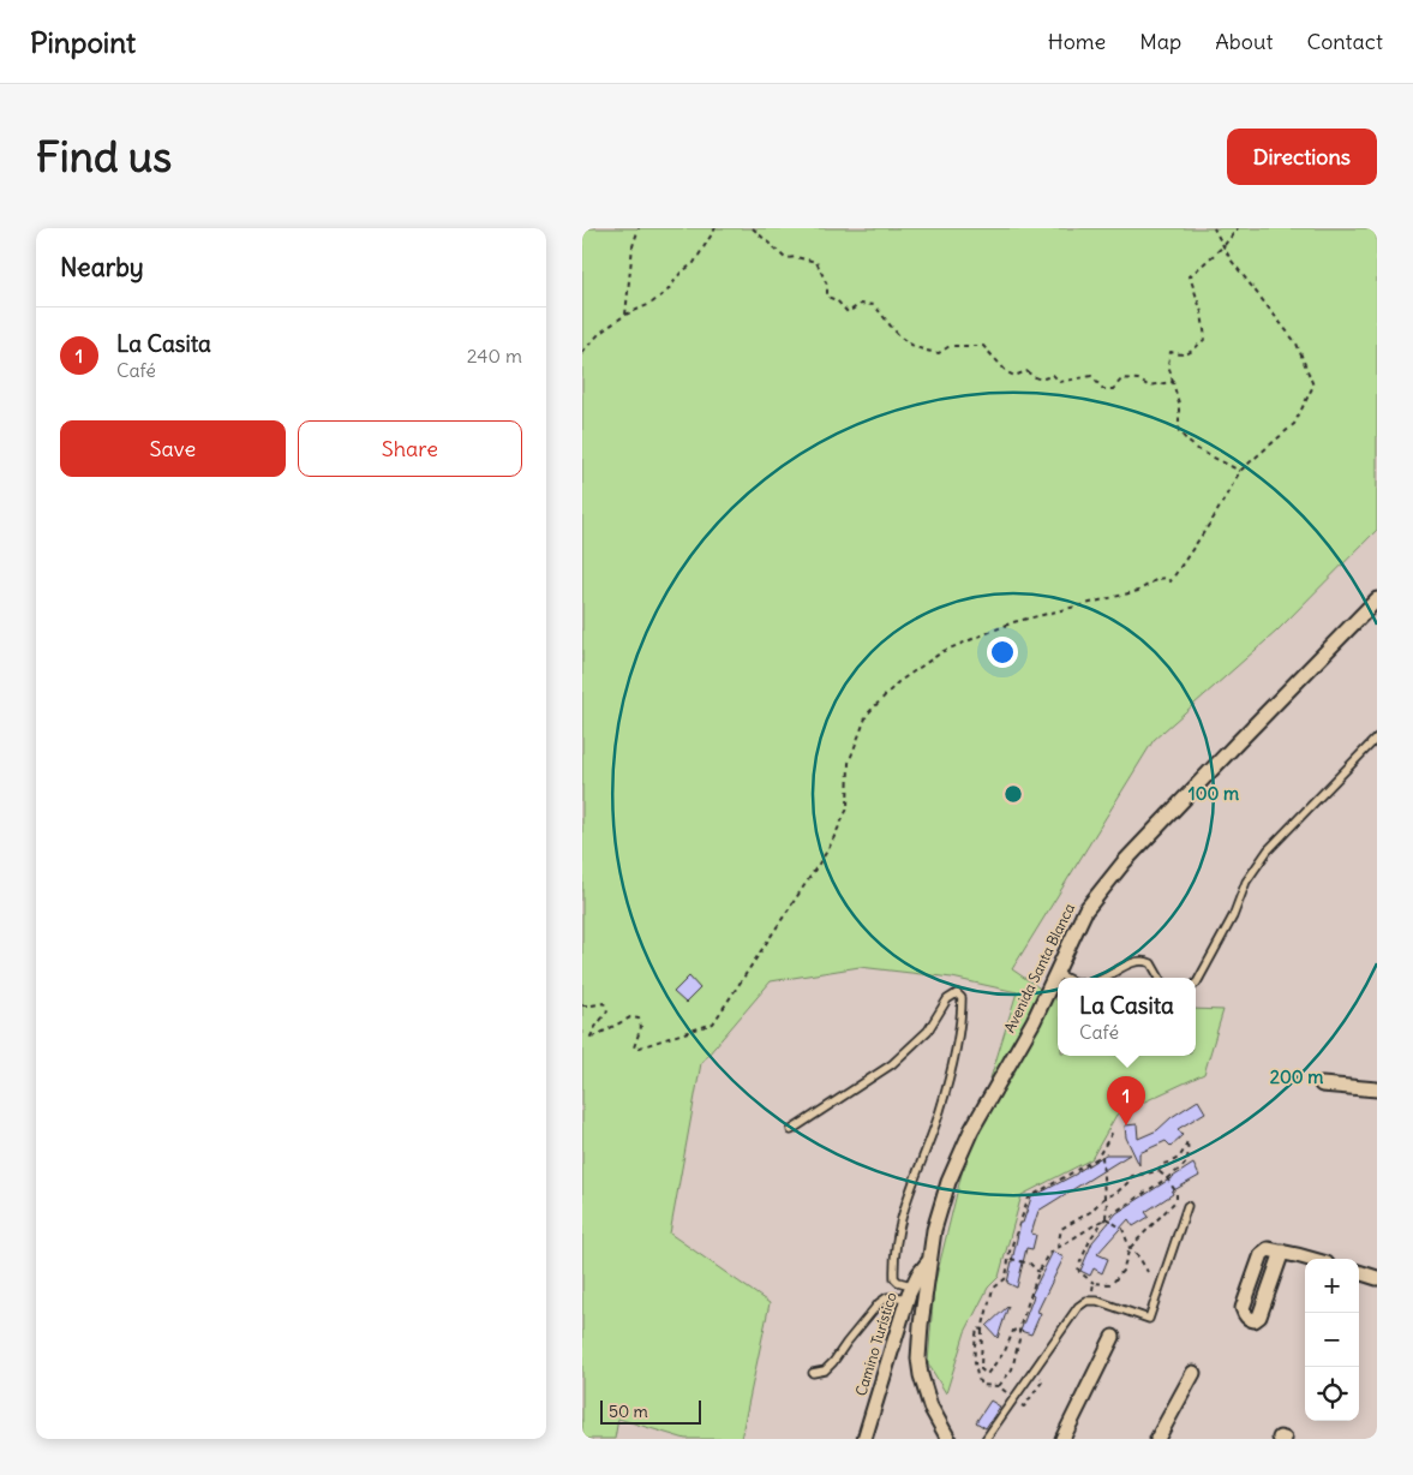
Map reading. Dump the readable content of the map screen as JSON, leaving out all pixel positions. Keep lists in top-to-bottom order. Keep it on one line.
{"streets":{"street":["Avenida Santa Blanca","Camino Turístico"]},"crossings":[["Avenida Santa Blanca","Camino Turístico"]],"scale_bar":"50 m","page":{"header":"Pinpoint","nav":["Home","Map","About","Contact"],"buttons":["Directions",["Save","Share"]],"title":"Find us","heading":"Nearby","list":[{"mark":"1","name":"La Casita","note":"Café","value":"240 m"}],"popup":["La Casita","Café"],"pins":"1","map_buttons":["+","−"],"scale":"50 m"},"rings":["100 m","200 m"]}
